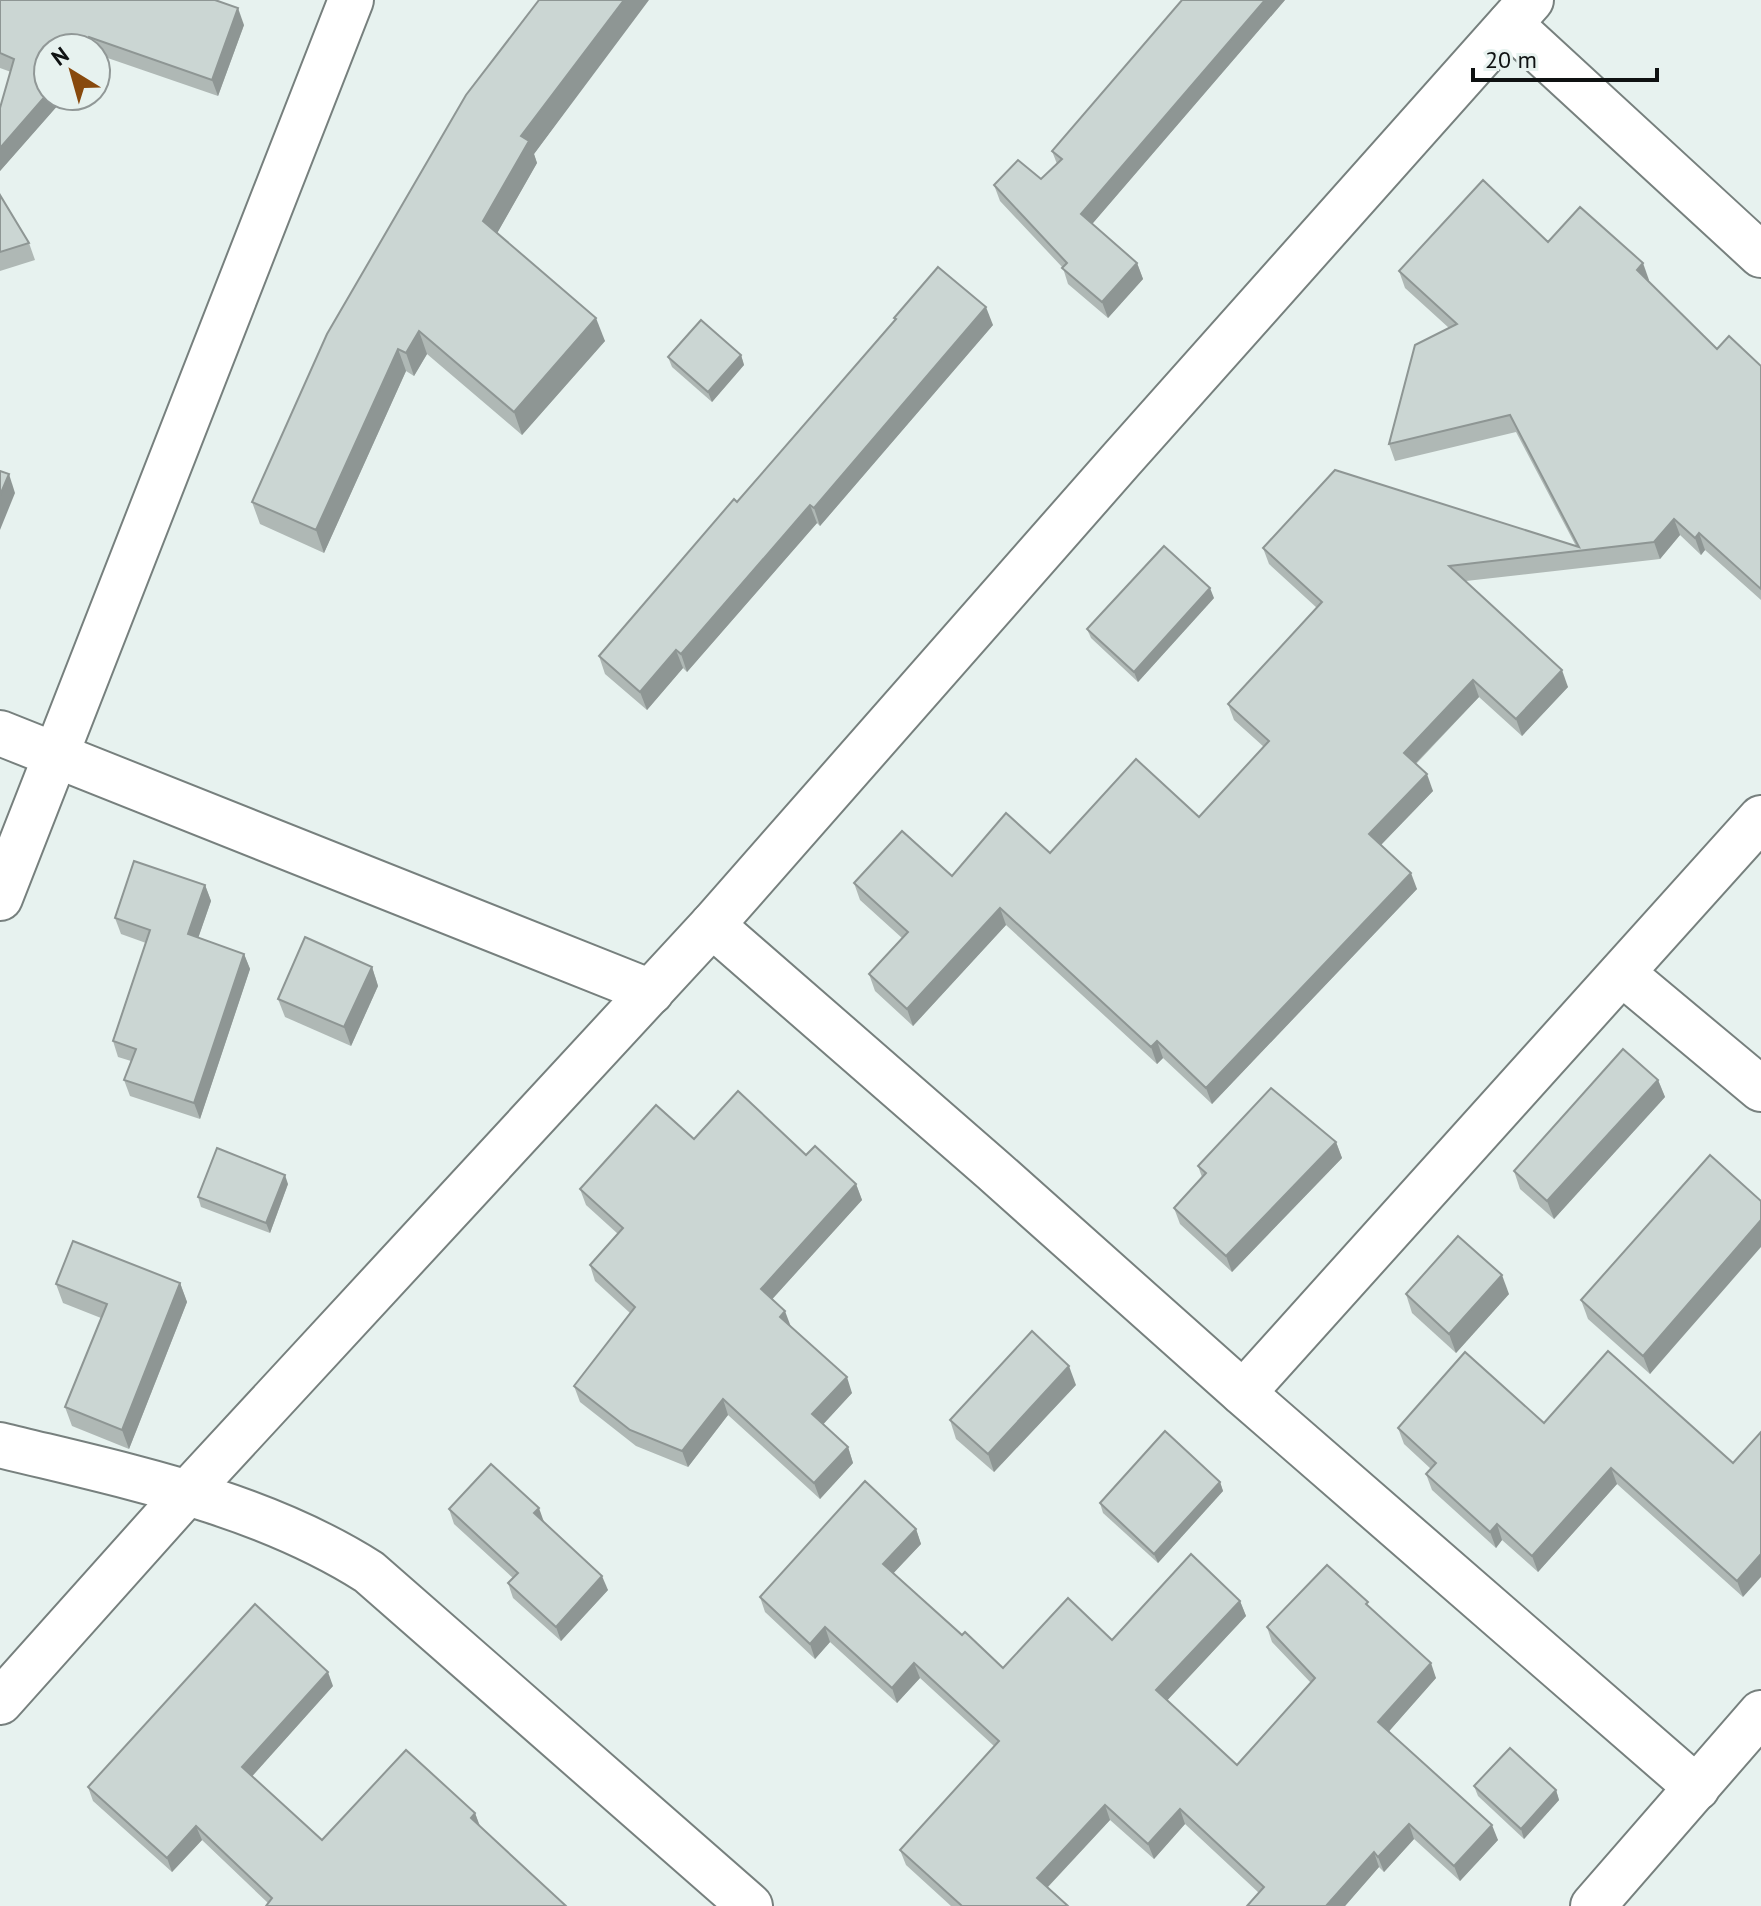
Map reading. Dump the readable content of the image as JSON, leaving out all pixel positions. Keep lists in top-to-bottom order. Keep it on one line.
{"scale_bar":"20 m","north":"top left"}
